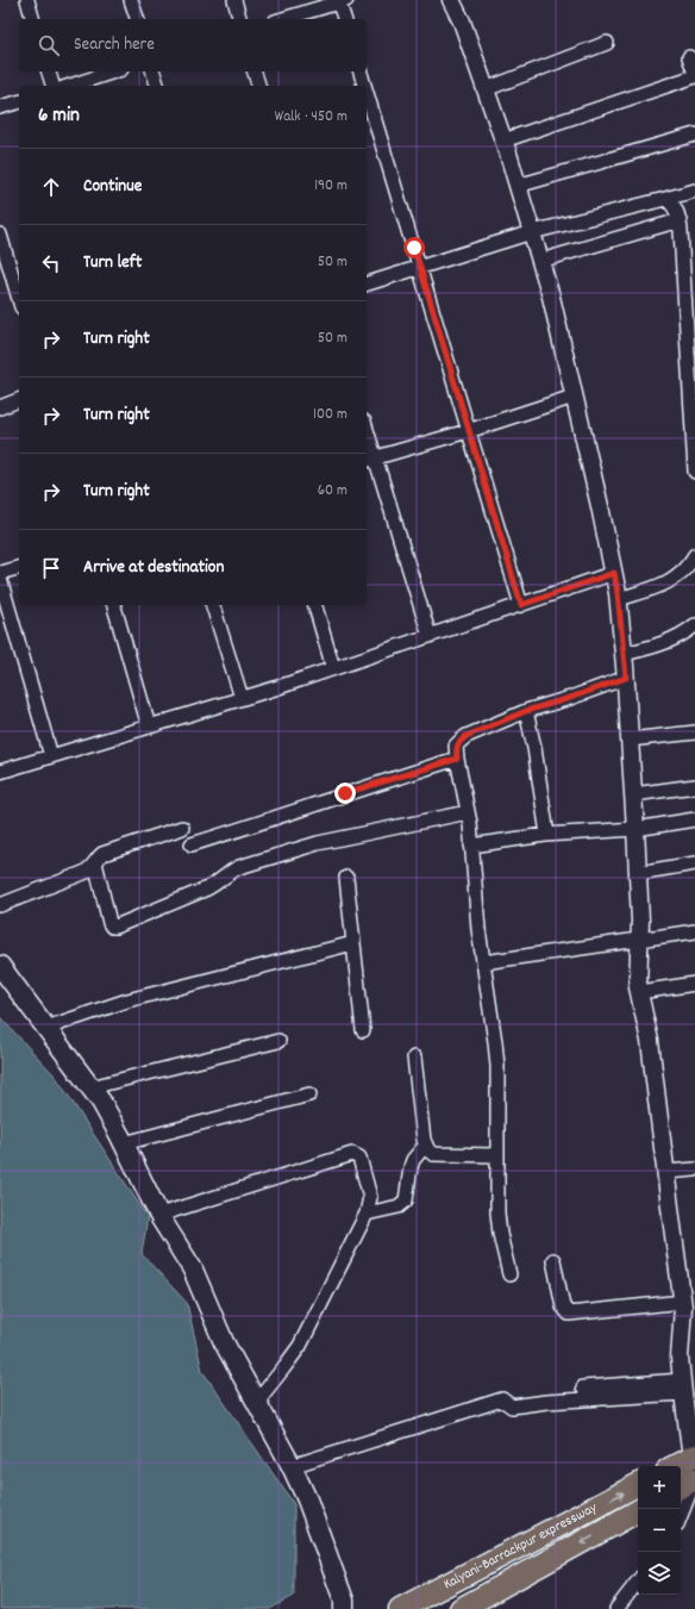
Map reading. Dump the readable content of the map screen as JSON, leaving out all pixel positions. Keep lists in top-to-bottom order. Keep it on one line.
{"streets":{"highway":["Kalyani-Barrackpur expressway"]},"page":{"search":"Search here","heading":["6 min","Walk · 450 m"],"list":[["Continue","190 m"],["Turn left","50 m"],["Turn right","50 m"],["Turn right","100 m"],["Turn right","60 m"],"Arrive at destination"],"map_buttons":["+","−"]}}
